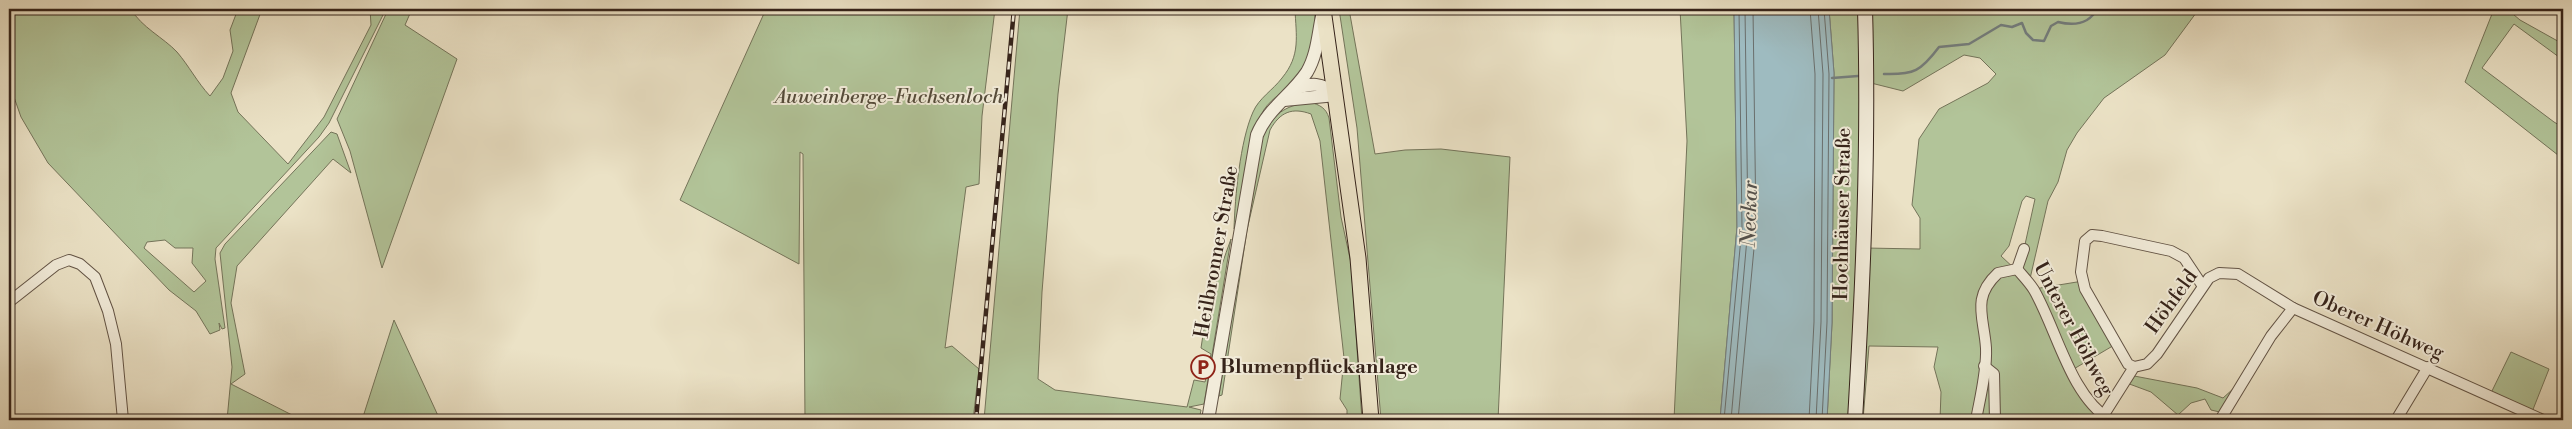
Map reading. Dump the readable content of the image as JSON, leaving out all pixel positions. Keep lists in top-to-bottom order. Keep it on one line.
{"streets":{"main road":["Hochhäuser Straße"],"street":["Heilbronner Straße","Höhfeld","Oberer Höhweg","Unterer Höhweg"]},"crossings":[["Höhfeld","Oberer Höhweg"],["Höhfeld","Unterer Höhweg"]],"water":["Neckar"],"parks":["Auweinberge-Fuchsenloch"],"places":{"parking":["Blumenpflückanlage"]}}
